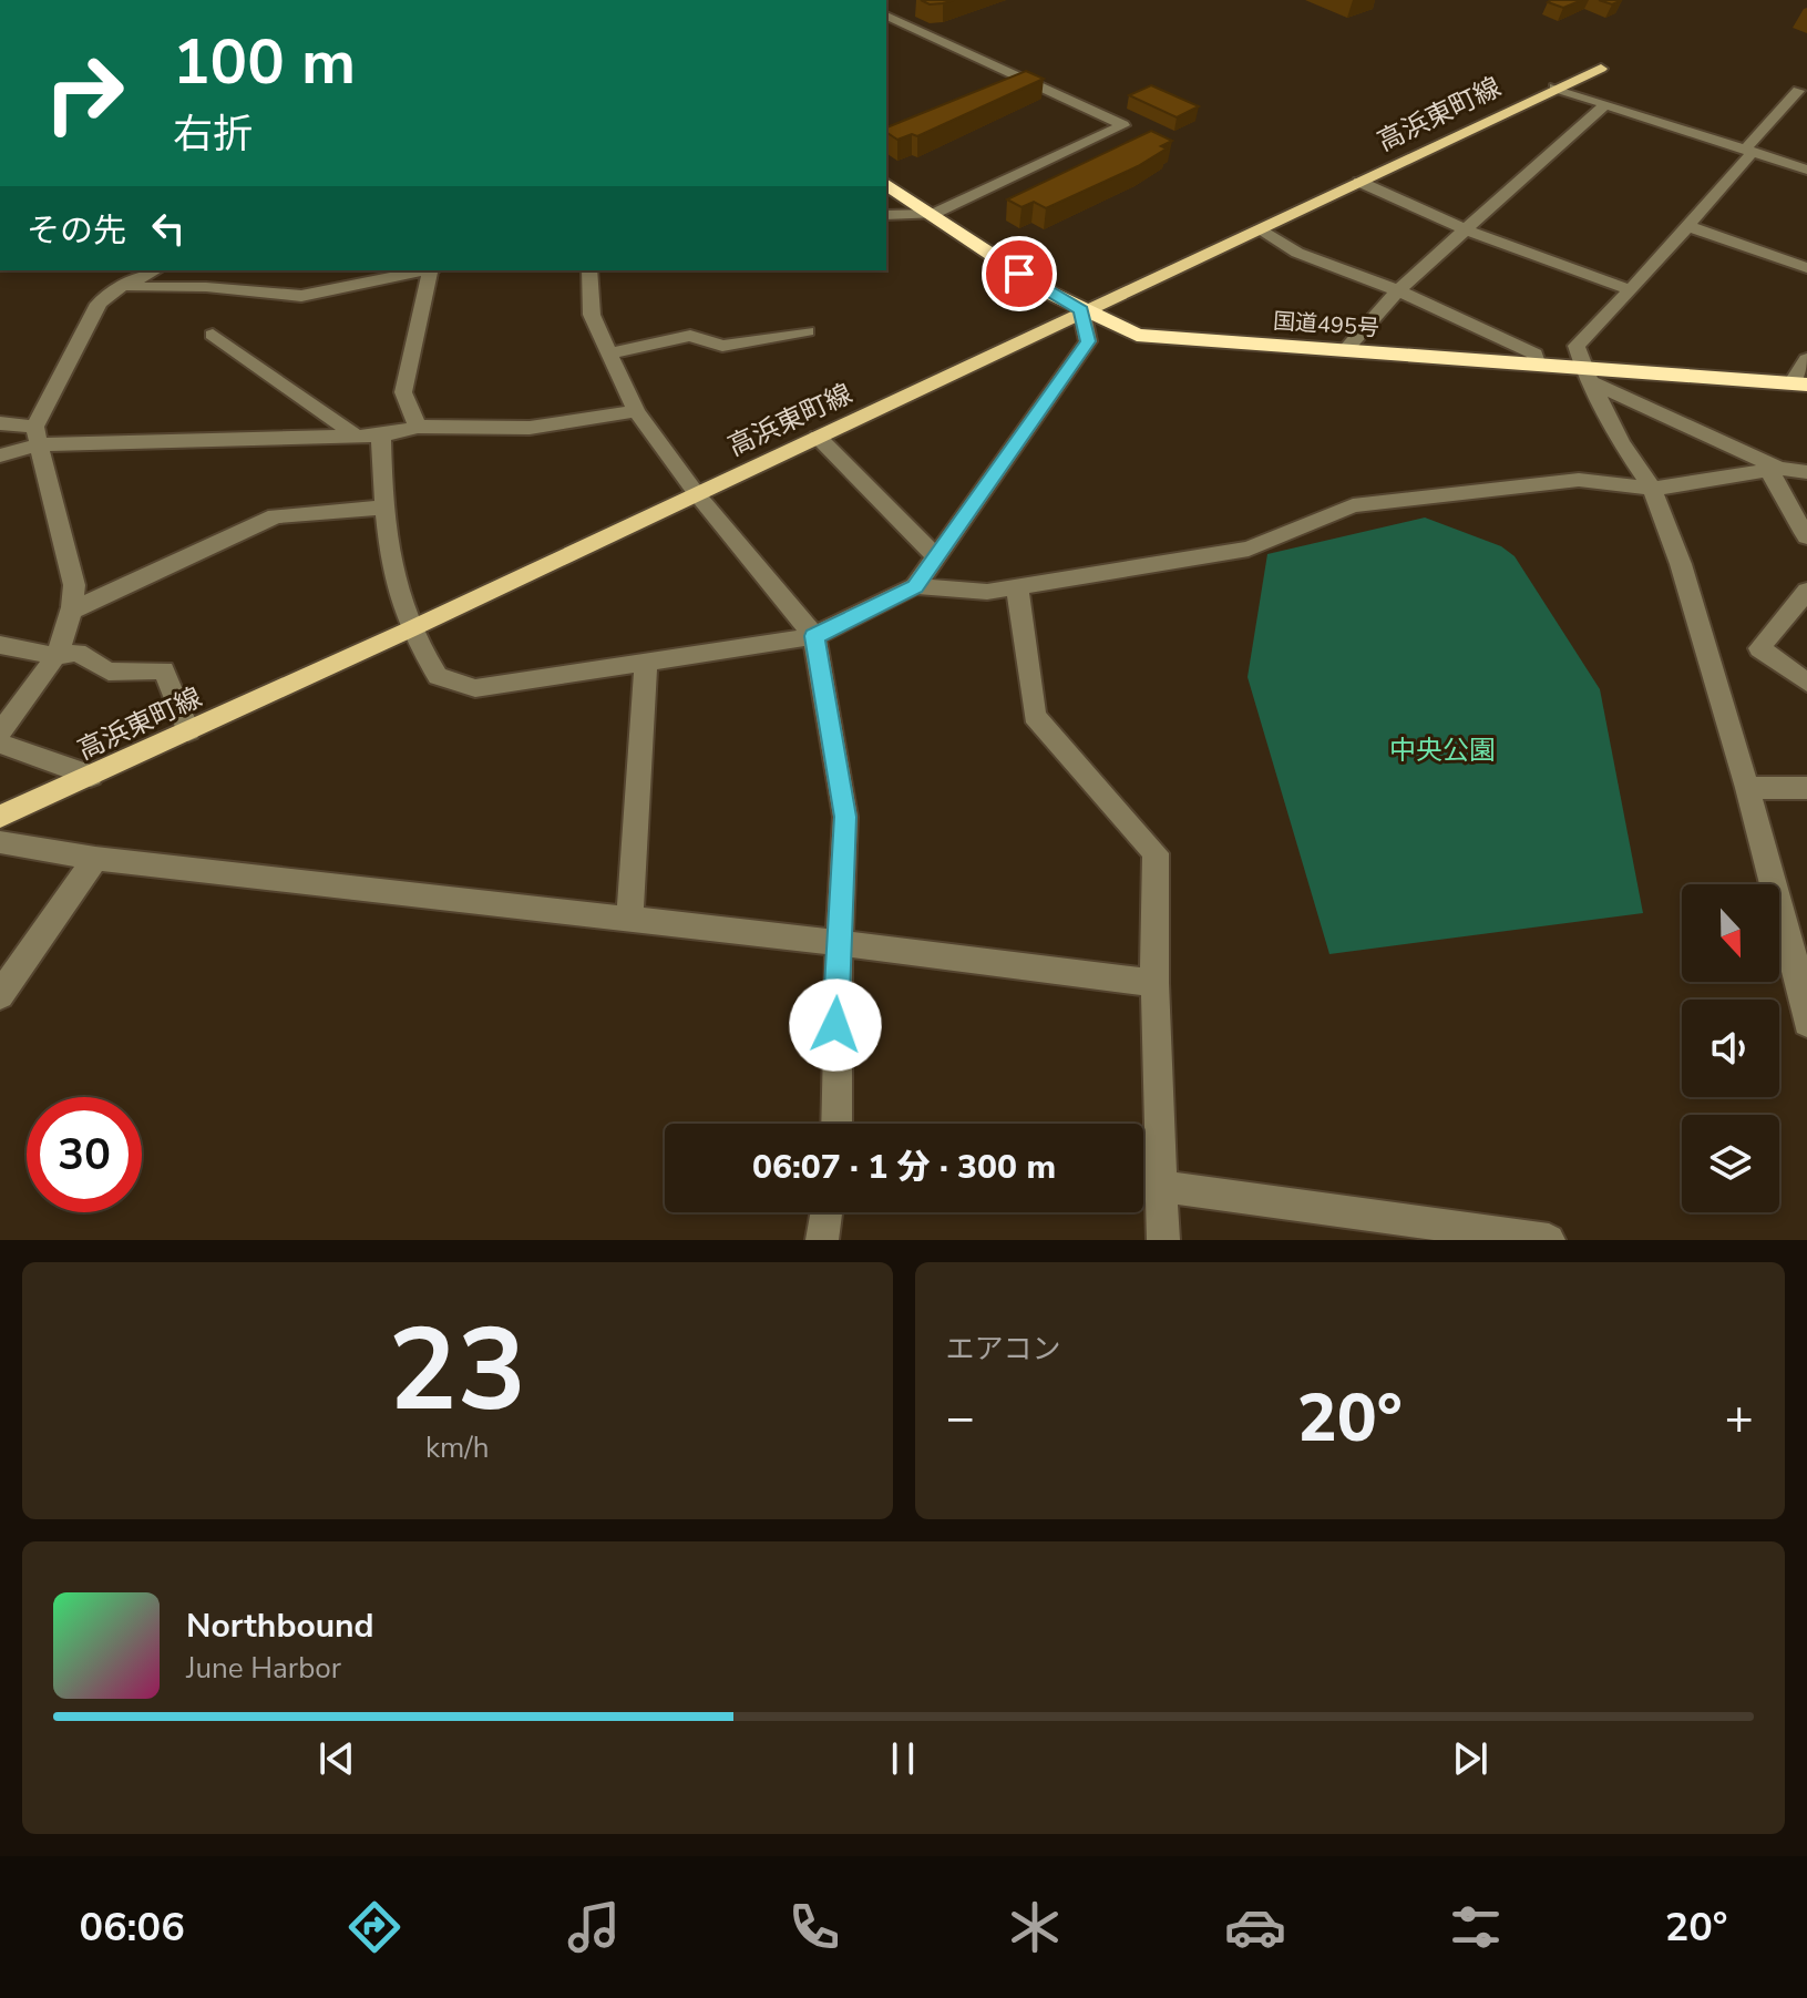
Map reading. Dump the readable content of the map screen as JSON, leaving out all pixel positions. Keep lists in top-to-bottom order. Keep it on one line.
{"streets":{"highway":["国道495号"],"main road":["高浜東町線"]},"crossings":[["高浜東町線","国道495号"]],"parks":["中央公園"],"north":"bottom","page":{"turn":["100 m","右折"],"then":"その先","limit":"30","trip":"06:07 · 1 分 · 300 m","tile":[["23","km/h"],"エアコン"],"heat":["−","20°","+"],"song":["Northbound","June Harbor"],"tabs":["06:06","20°"]}}
